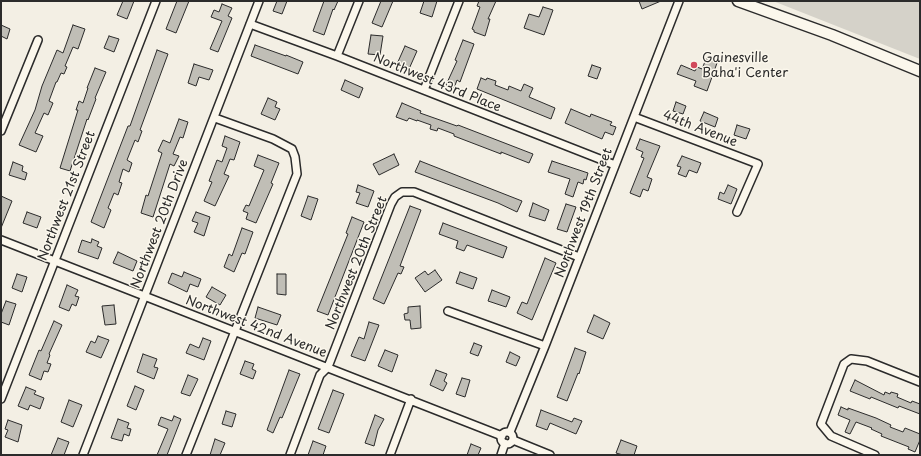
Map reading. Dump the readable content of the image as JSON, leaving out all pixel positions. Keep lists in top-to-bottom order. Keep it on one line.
{"streets":{"street":["Northwest 43rd Place","44th Avenue","Northwest 21st Street","Northwest 19th Street","Northwest 20th Drive","Northwest 20th Street","Northwest 42nd Avenue"]},"crossings":[["Northwest 43rd Place","Northwest 19th Street"],["Northwest 43rd Place","Northwest 20th Drive"],["44th Avenue","Northwest 19th Street"],["Northwest 21st Street","Northwest 42nd Avenue"],["Northwest 19th Street","Northwest 20th Street"],["Northwest 19th Street","Northwest 42nd Avenue"],["Northwest 20th Drive","Northwest 42nd Avenue"],["Northwest 20th Street","Northwest 42nd Avenue"]],"places":["Gainesville Baha'i Center"]}
